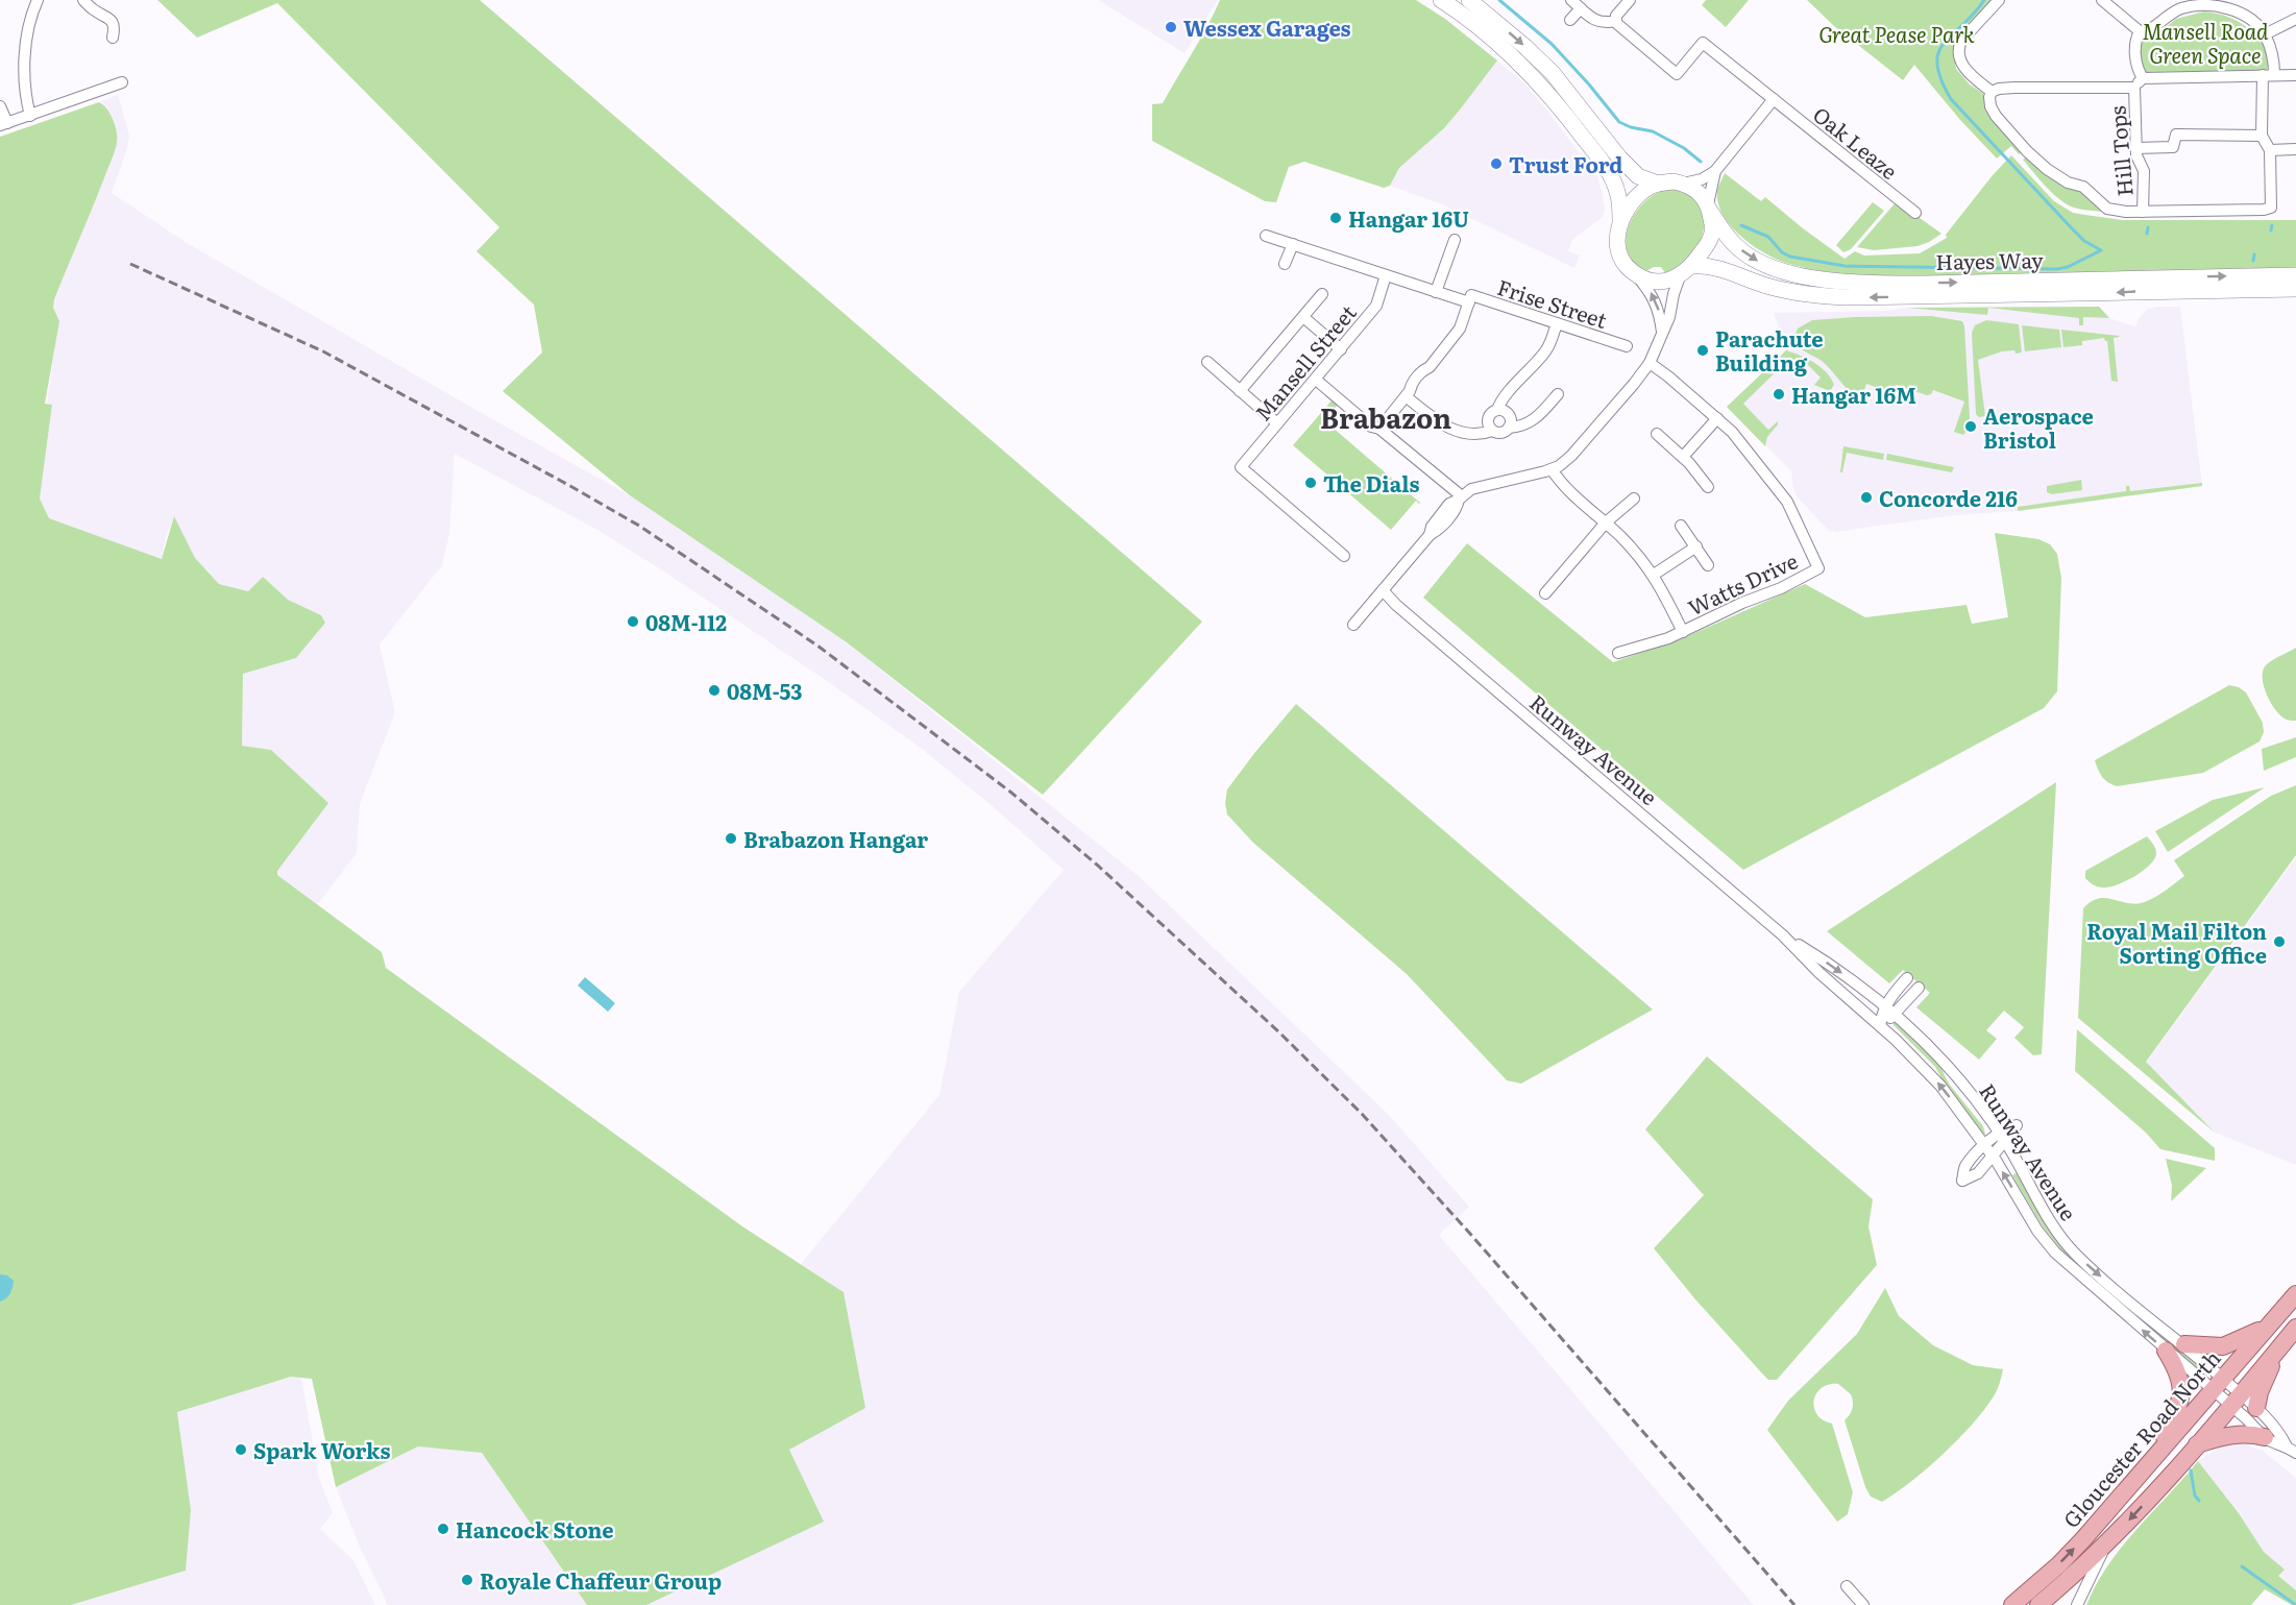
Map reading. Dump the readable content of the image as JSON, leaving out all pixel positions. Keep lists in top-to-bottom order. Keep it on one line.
{"streets":{"main road":["Gloucester Road North"],"street":["Oak Leaze","Hill Tops","Hayes Way","Frise Street","Mansell Street","Watts Drive","Runway Avenue"]},"crossings":[["Frise Street","Mansell Street"],["Runway Avenue","Gloucester Road North"]],"districts":["Brabazon"],"parks":["Mansell Road Green Space","Great Pease Park"],"places":["Wessex Garages","Trust Ford","Hangar 16U","Parachute Building","Hangar 16M","Aerospace Bristol","The Dials","Concorde 216","08M-112","08M-53","Brabazon Hangar","Royal Mail Filton Sorting Office","Spark Works","Hancock Stone","Royale Chaffeur Group"]}
